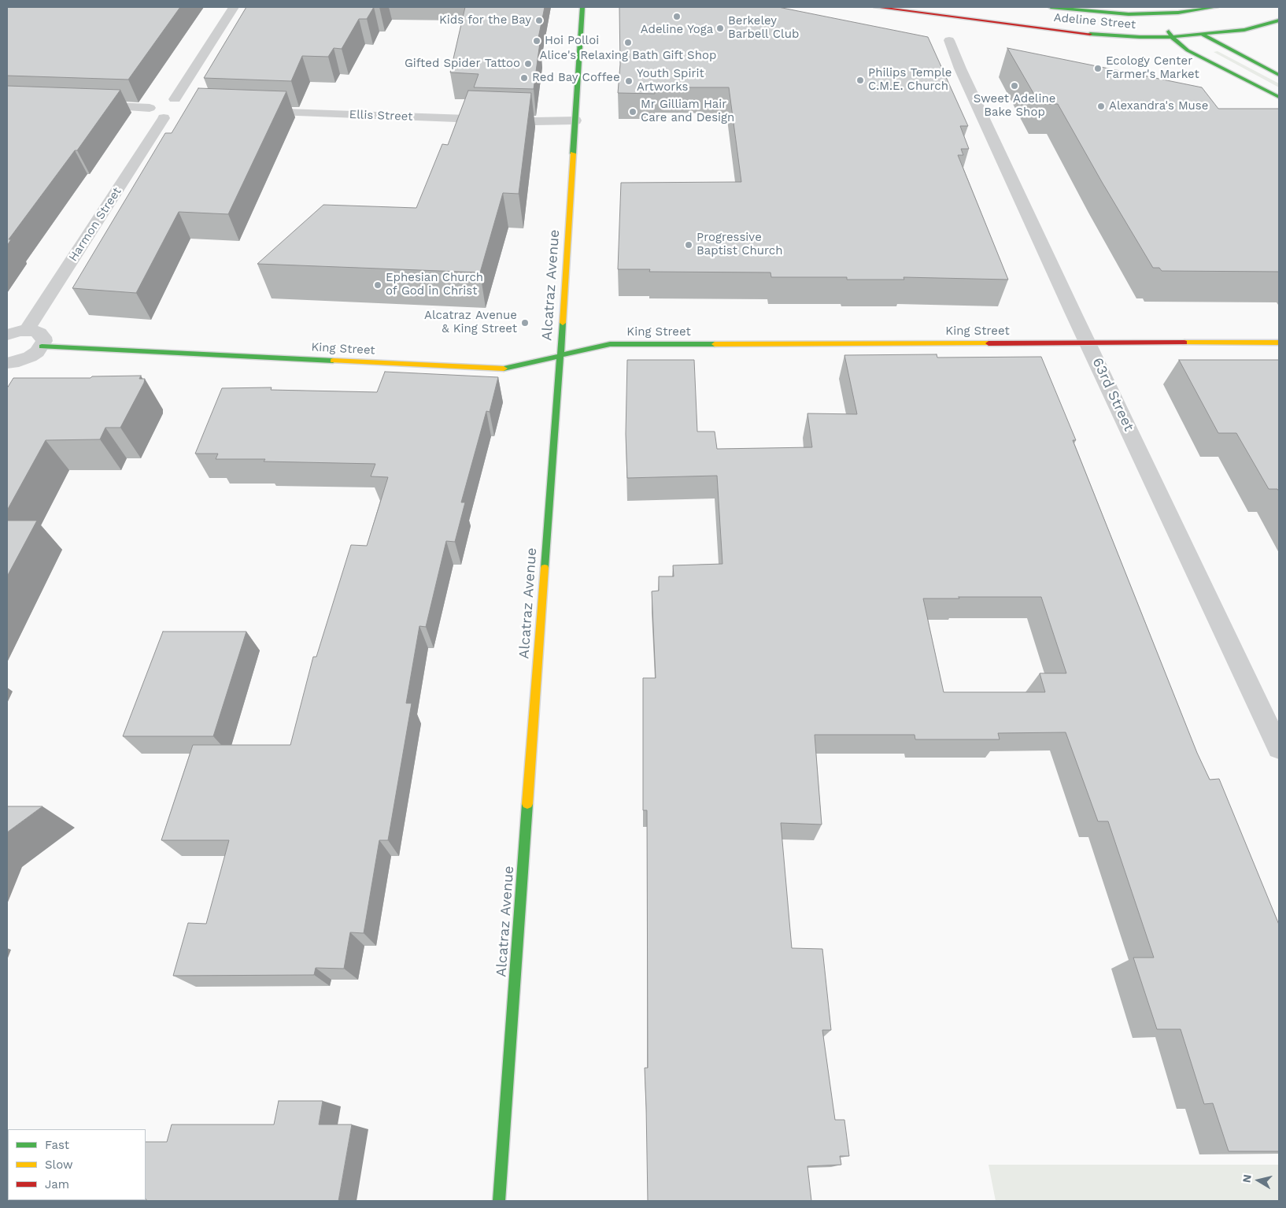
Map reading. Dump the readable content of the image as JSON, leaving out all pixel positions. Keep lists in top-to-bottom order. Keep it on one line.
{"streets":{"street":["Adeline Street","Ellis Street","Harmon Street","Alcatraz Avenue","King Street","63rd Street"]},"crossings":[["Ellis Street","Alcatraz Avenue"],["Alcatraz Avenue","King Street"],["King Street","63rd Street"]],"places":["Adeline Yoga","Kids for the Bay","Berkeley Barbell Club","Hoi Polloi","Alice's Relaxing Bath Gift Shop","Gifted Spider Tattoo","Ecology Center Farmer's Market","Red Bay Coffee","Philips Temple C.M.E. Church","Youth Spirit Artworks","Sweet Adeline Bake Shop","Alexandra's Muse","Mr Gilliam Hair Care and Design","Progressive Baptist Church","Ephesian Church of God in Christ","Alcatraz Avenue & King Street"],"legend":["Fast","Slow","Jam"],"north":"left"}
